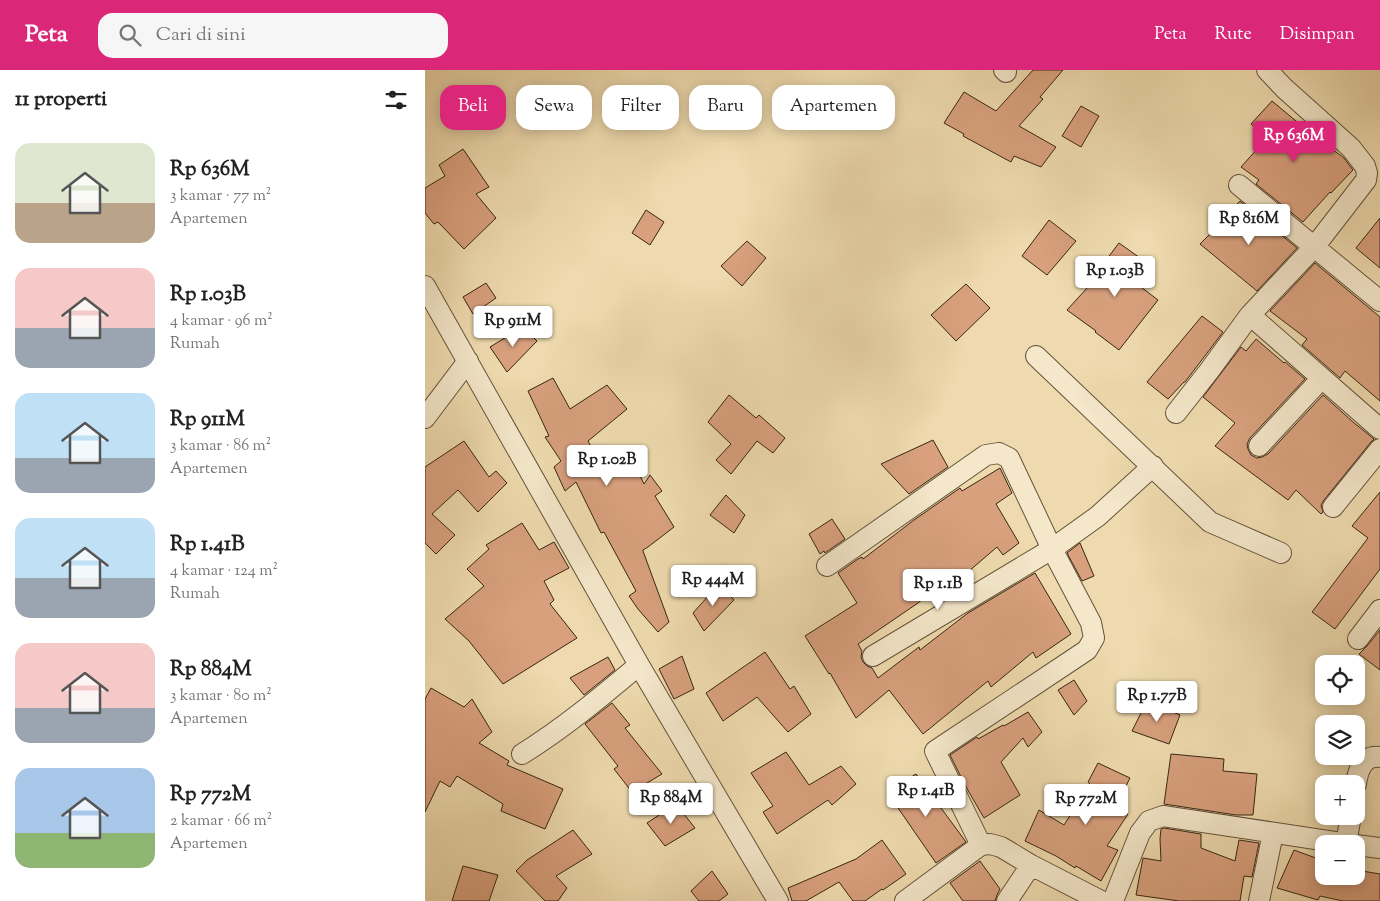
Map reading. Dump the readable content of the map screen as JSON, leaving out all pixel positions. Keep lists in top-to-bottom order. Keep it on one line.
{"page":{"header":"Peta","search":"Cari di sini","nav":["Peta","Rute","Disimpan"],"heading":"11 properti","chip":["Beli","Sewa","Filter","Baru","Apartemen"],"price":["Rp 636M","Rp 816M","Rp 1.03B","Rp 911M","Rp 1.02B","Rp 444M","Rp 1.1B","Rp 1.77B","Rp 1.41B","Rp 884M","Rp 772M"],"list":[{"name":"Rp 636M","note":"3 kamar · 77 m² · Apartemen"},{"name":"Rp 1.03B","note":"4 kamar · 96 m² · Rumah"},{"name":"Rp 911M","note":"3 kamar · 86 m² · Apartemen"},{"name":"Rp 1.41B","note":"4 kamar · 124 m² · Rumah"},{"name":"Rp 884M","note":"3 kamar · 80 m² · Apartemen"},{"name":"Rp 772M","note":"2 kamar · 66 m² · Apartemen"}],"map_buttons":["+","−"]}}
